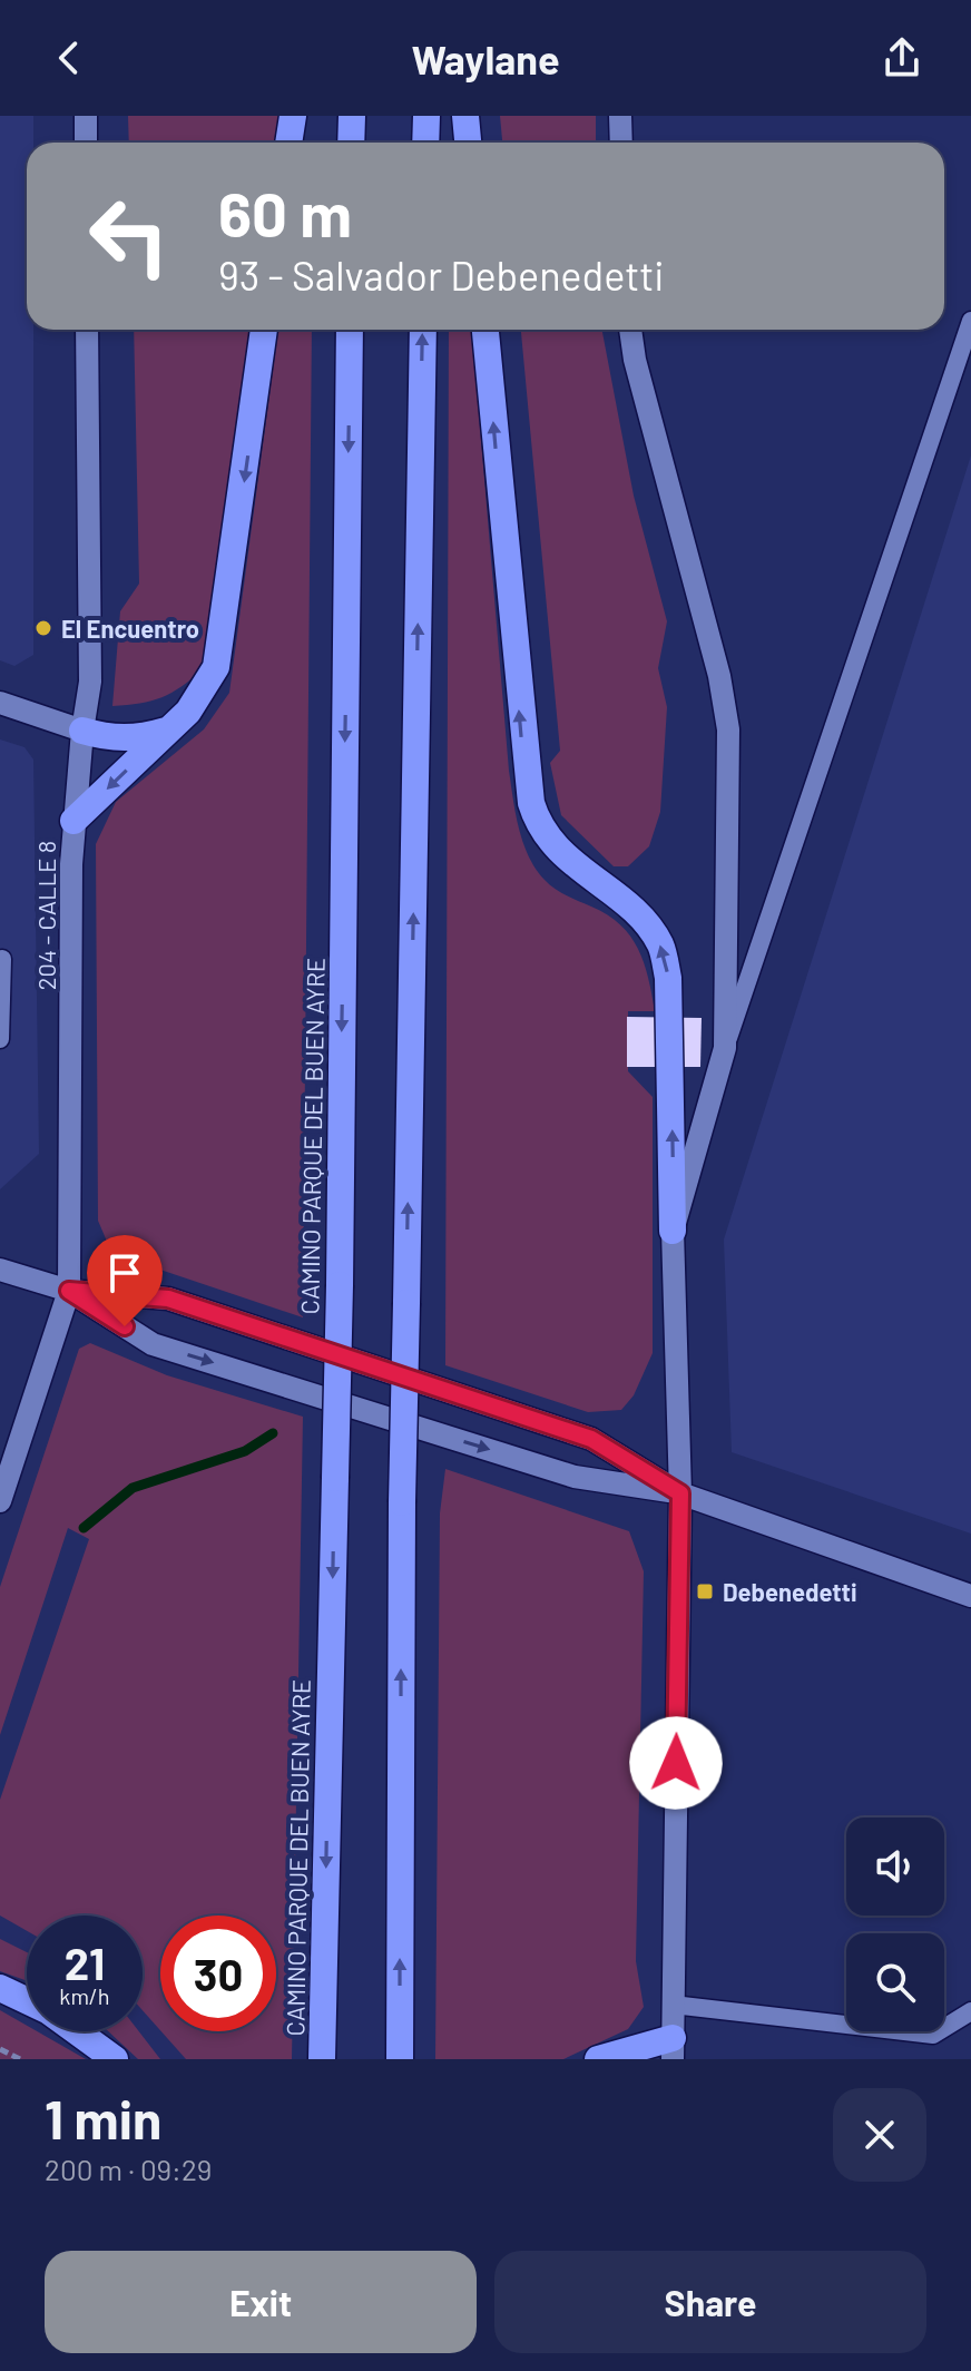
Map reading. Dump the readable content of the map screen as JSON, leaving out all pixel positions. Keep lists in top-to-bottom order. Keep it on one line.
{"streets":{"highway":["CAMINO PARQUE DEL BUEN AYRE"],"street":["204 - CALLE 8"]},"places":{"other":["El Encuentro"],"transit":["Debenedetti"]},"page":{"header":"Waylane","turn":["60 m","93 - Salvador Debenedetti"],"speed":"21 km/h","limit":"30","heading":["1 min","200 m · 09:29"],"buttons":["Exit","Share"]}}
